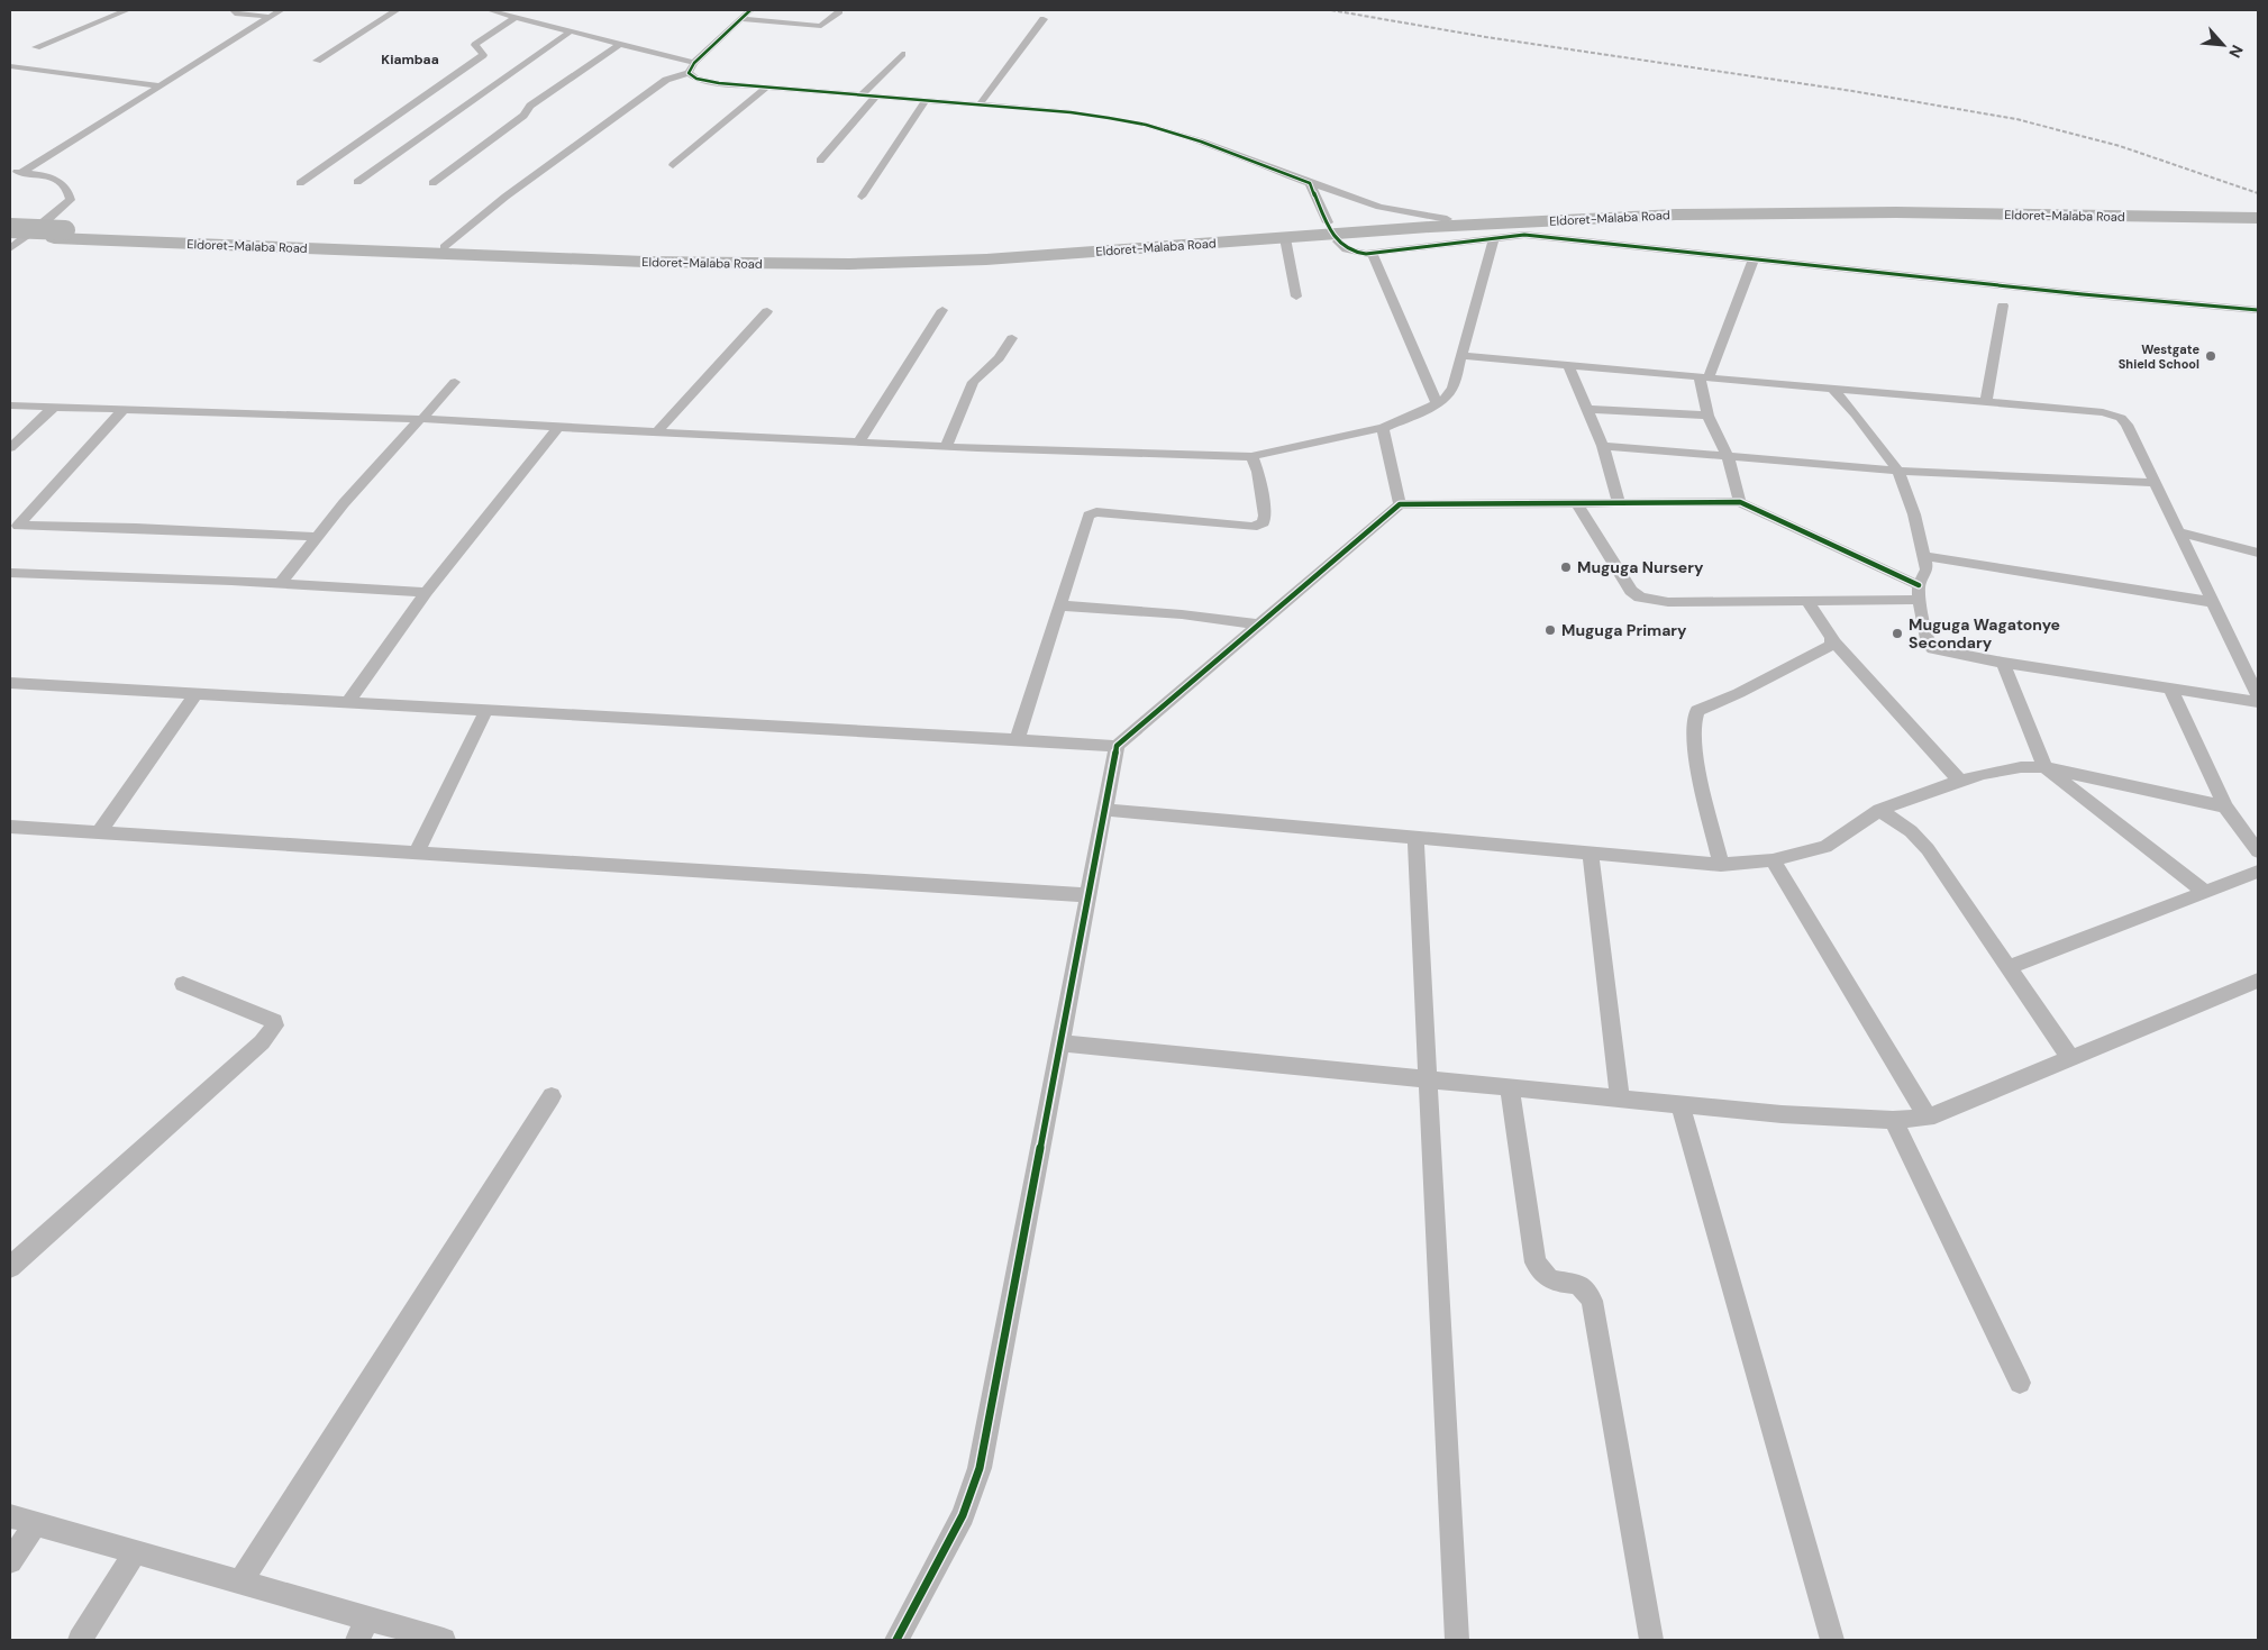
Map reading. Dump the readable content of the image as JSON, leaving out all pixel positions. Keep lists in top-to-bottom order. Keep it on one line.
{"streets":{"highway":["Eldoret-Malaba Road"]},"districts":["Kiambaa"],"places":["Westgate Shield School","Muguga Nursery","Muguga Primary","Muguga Wagatonye Secondary"],"north":"bottom right"}
